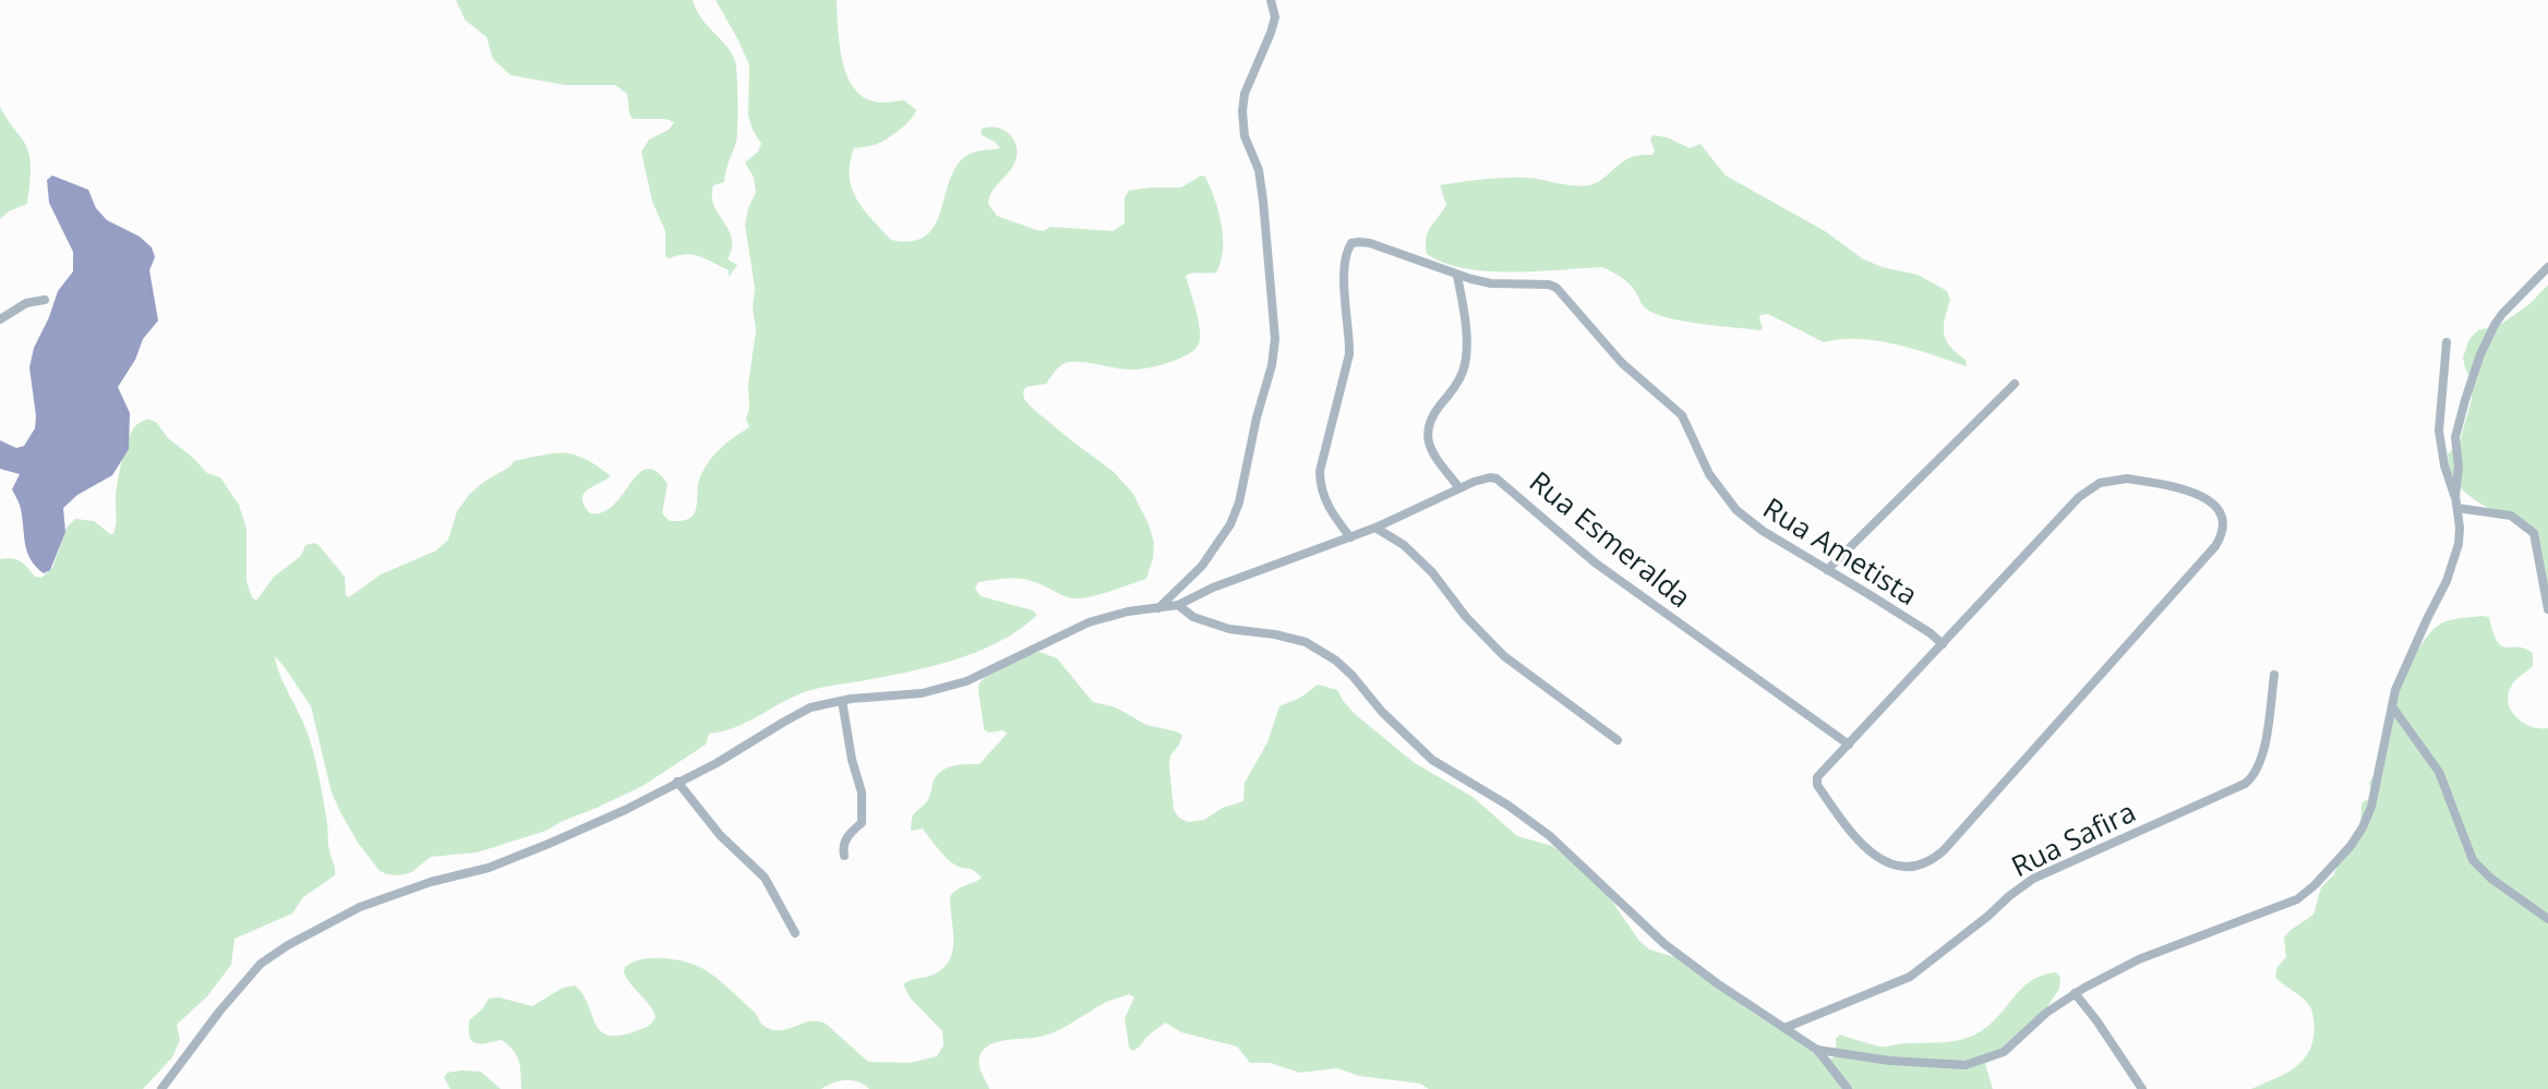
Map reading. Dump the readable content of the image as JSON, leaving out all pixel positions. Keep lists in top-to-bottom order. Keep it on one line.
{"streets":{"street":["Rua Esmeralda","Rua Ametista","Rua Safira"]},"crossings":[["Rua Esmeralda","Rua Ametista"]]}
